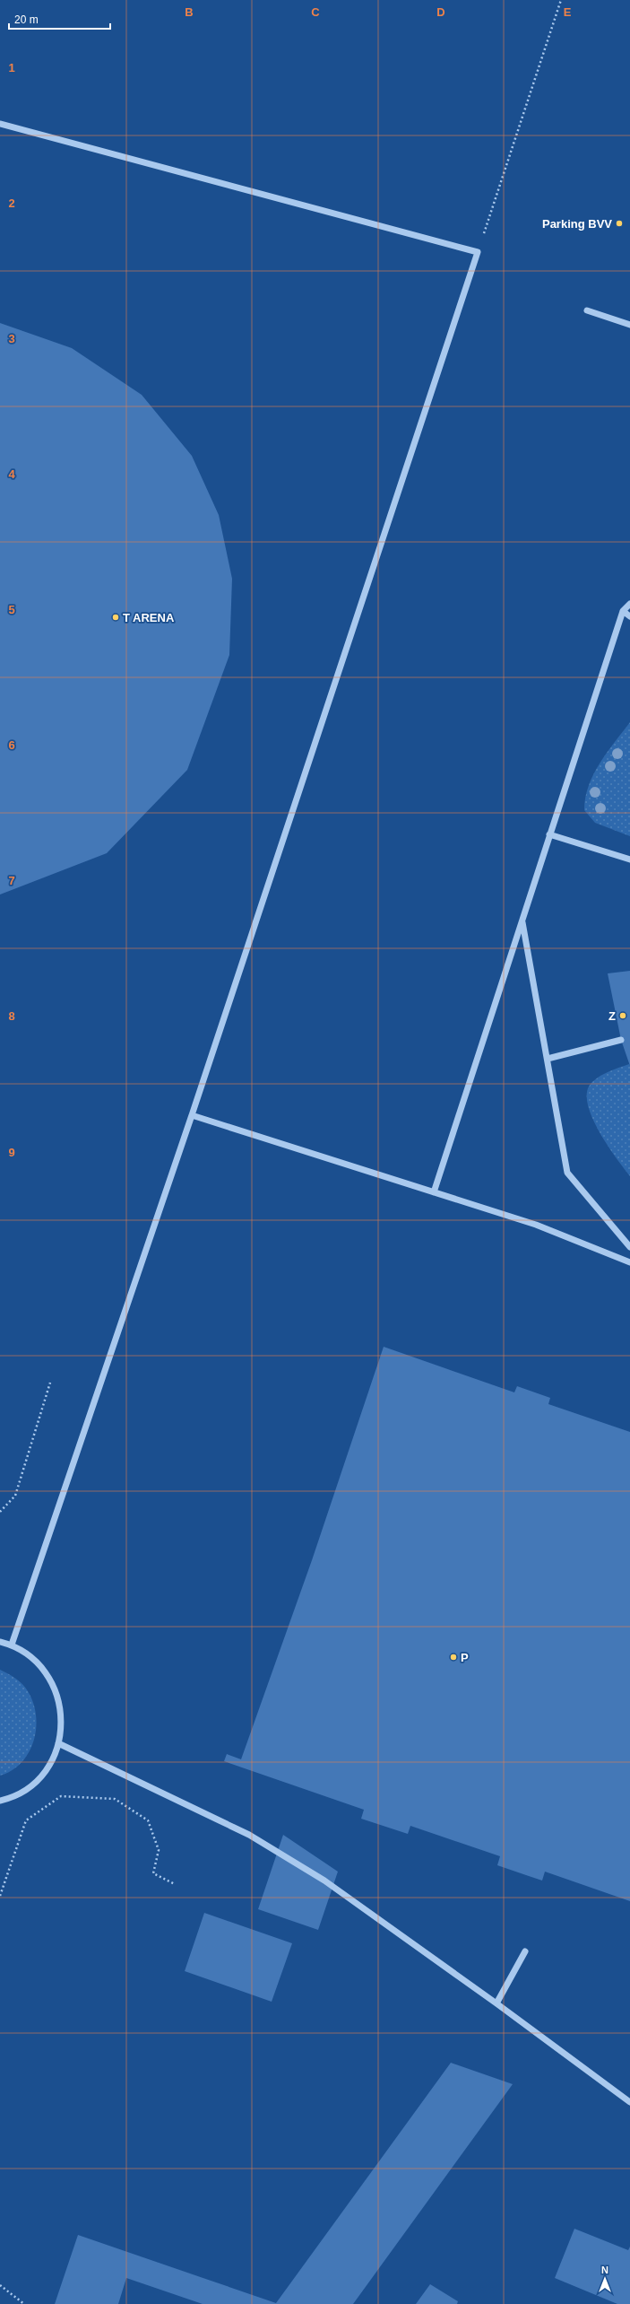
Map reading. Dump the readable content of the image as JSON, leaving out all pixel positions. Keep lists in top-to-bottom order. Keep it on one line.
{"places":["Parking BVV","T ARENA","Z","P"],"scale_bar":"20 m","north":"top","grid":{"columns":["B","C","D","E"],"rows":["1","2","3","4","5","6","7","8","9"]}}
